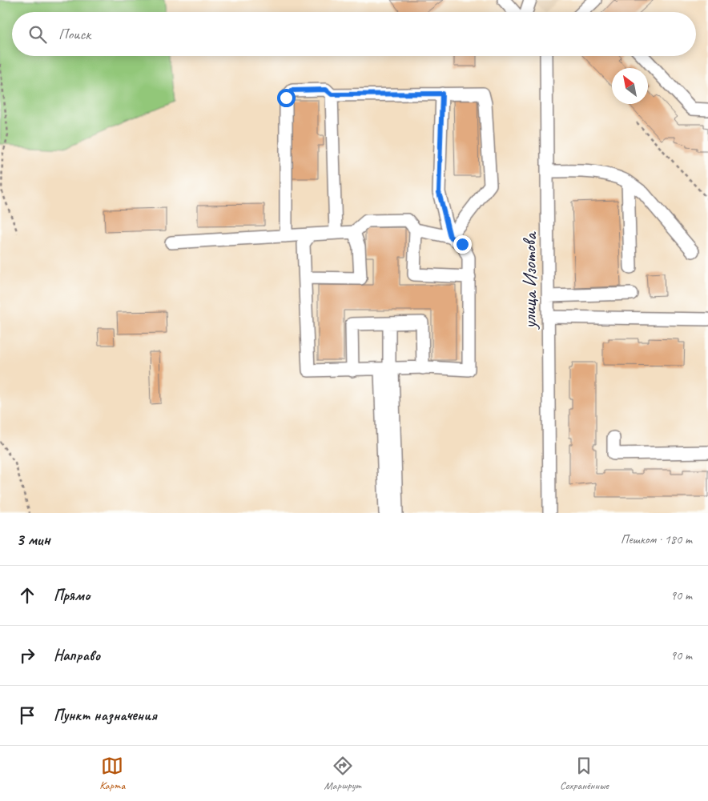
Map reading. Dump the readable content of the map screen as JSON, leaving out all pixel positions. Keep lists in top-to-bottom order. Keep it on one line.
{"streets":{"street":["улица Изотова"]},"north":"top left","page":{"search":"Поиск","heading":["3 мин","Пешком · 180 m"],"list":[["Прямо","90 m"],["Направо","90 m"],"Пункт назначения"],"nav":["Карта","Маршрут","Сохранённые"]}}
